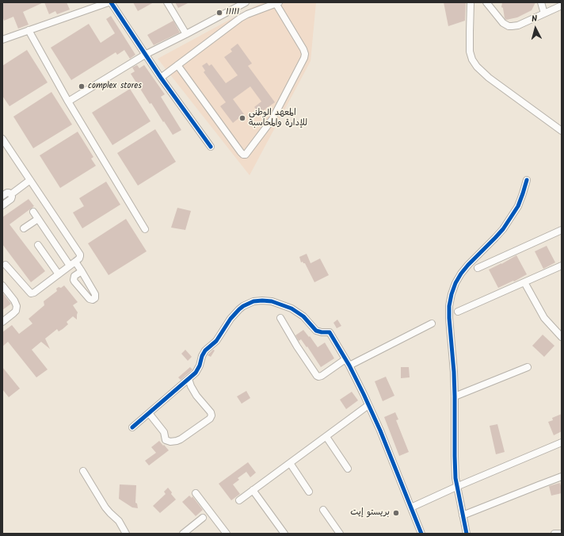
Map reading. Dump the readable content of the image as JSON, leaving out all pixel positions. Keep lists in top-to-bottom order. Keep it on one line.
{"places":["11111","complex stores","المعهد الوطني للإدارة والمحاسبة","بريستو إيت"],"north":"top"}
